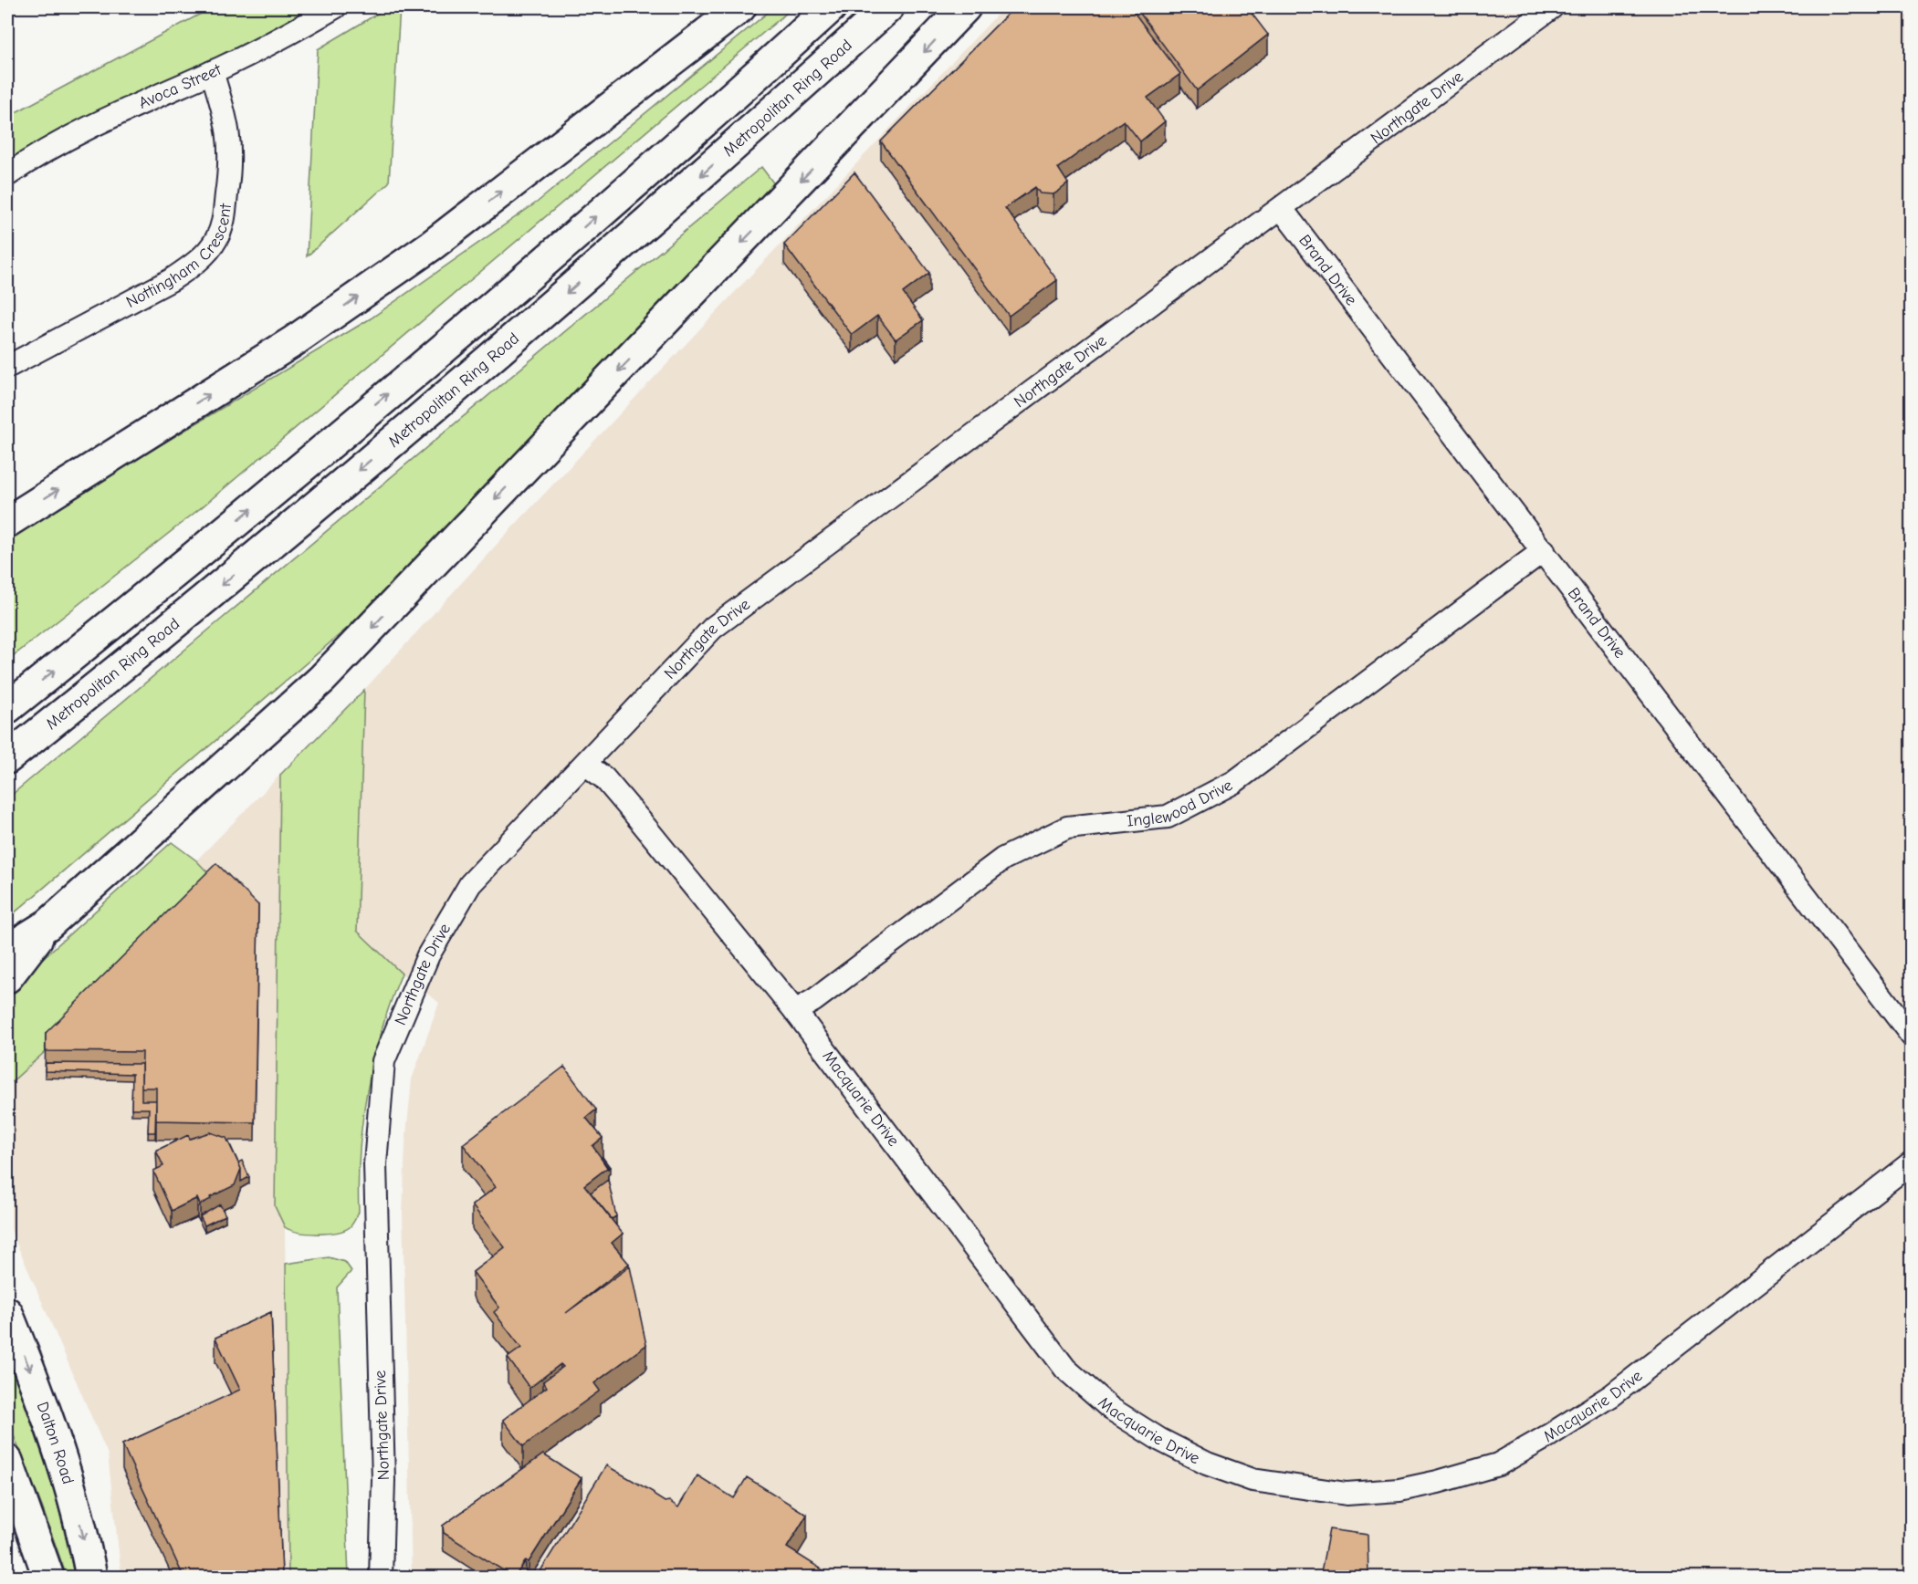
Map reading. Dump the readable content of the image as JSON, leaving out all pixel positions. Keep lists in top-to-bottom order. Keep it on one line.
{"streets":{"main road":["Metropolitan Ring Road","Dalton Road"],"street":["Avoca Street","Northgate Drive","Nottingham Crescent","Brand Drive","Inglewood Drive","Macquarie Drive"]},"crossings":[["Avoca Street","Nottingham Crescent"],["Northgate Drive","Brand Drive"],["Northgate Drive","Macquarie Drive"],["Brand Drive","Inglewood Drive"],["Inglewood Drive","Macquarie Drive"]]}
